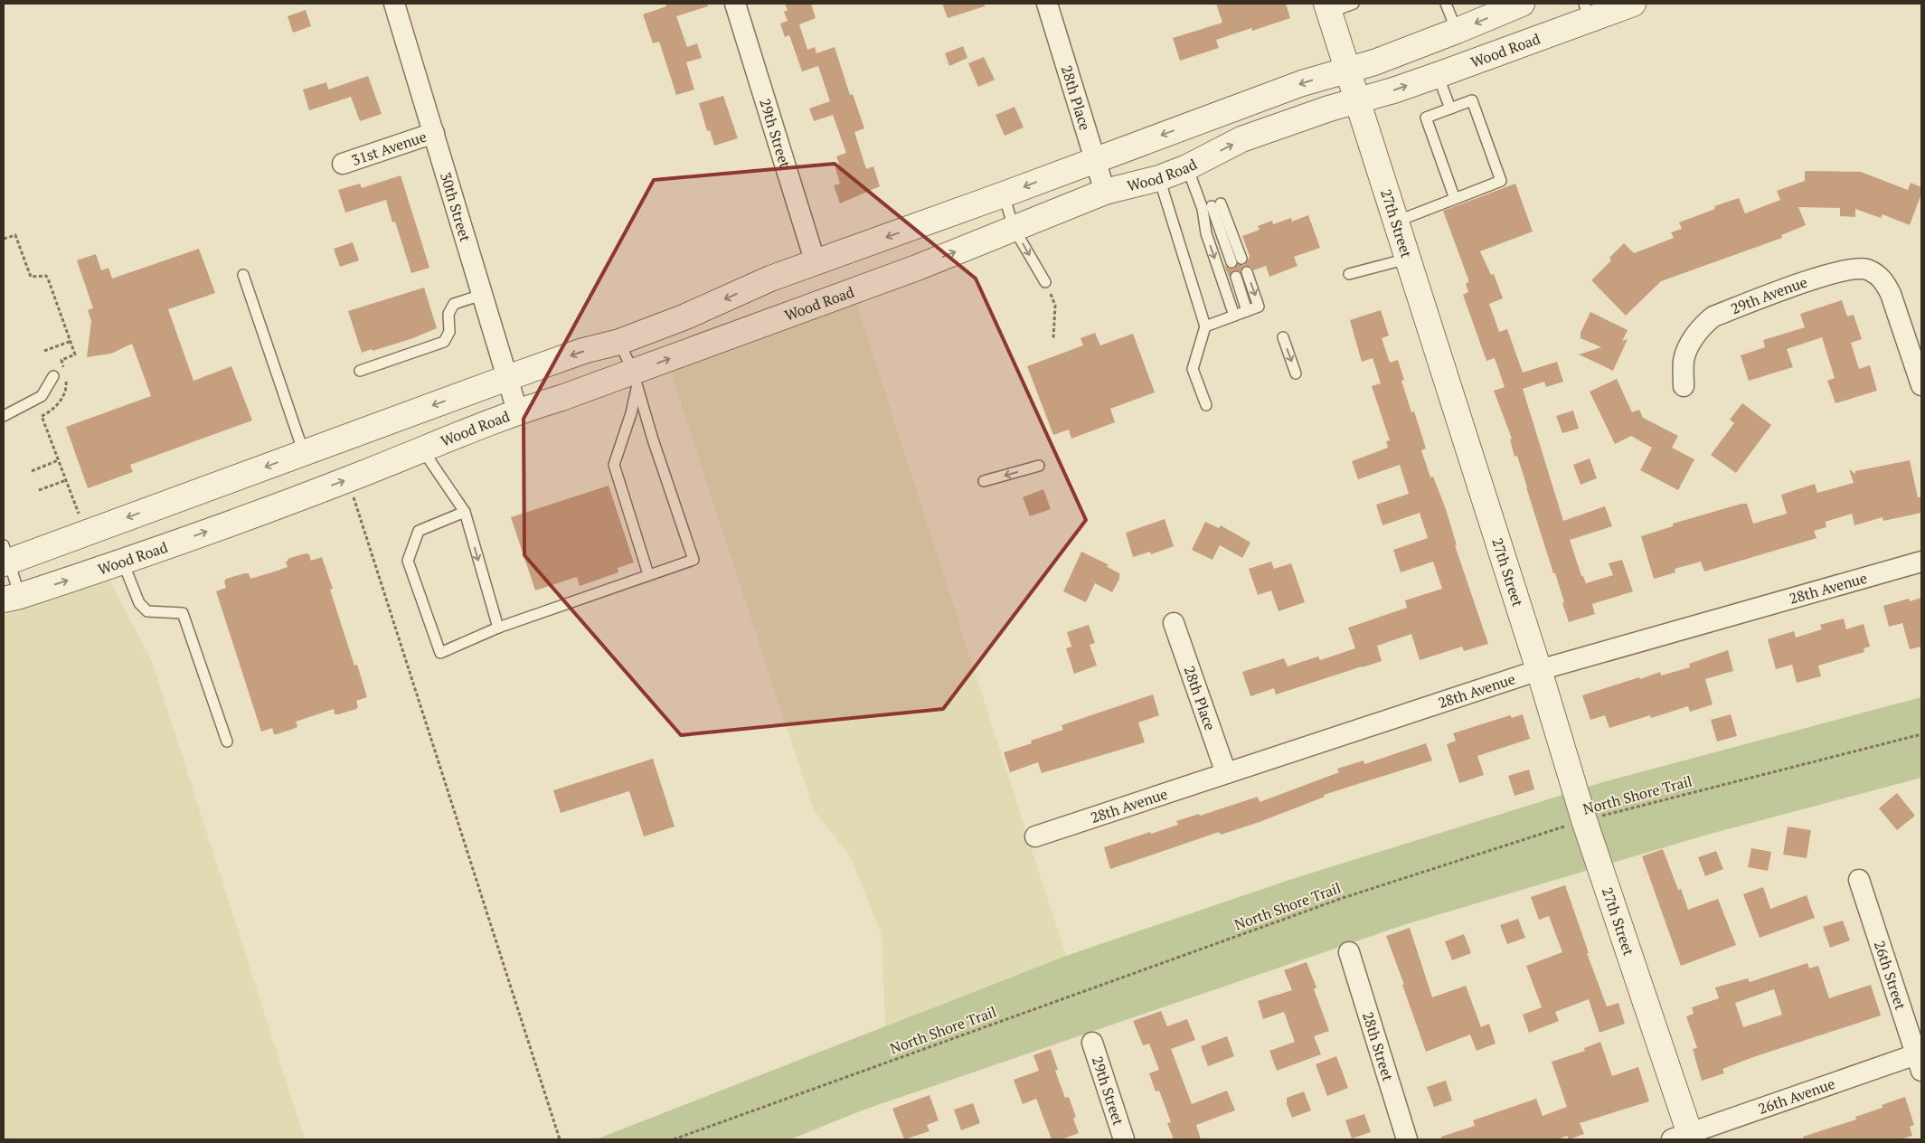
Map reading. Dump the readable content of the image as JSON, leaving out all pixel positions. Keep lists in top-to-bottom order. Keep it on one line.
{"streets":{"street":["Wood Road","28th Place","29th Street","31st Avenue","30th Street","27th Street","29th Avenue","28th Avenue","26th Street","28th Street","26th Avenue"],"path":["North Shore Trail"]},"crossings":[["Wood Road","28th Place"],["Wood Road","30th Street"],["Wood Road","27th Street"],["28th Place","28th Avenue"],["31st Avenue","30th Street"],["27th Street","28th Avenue"],["27th Street","North Shore Trail"],["27th Street","26th Avenue"],["26th Street","26th Avenue"]]}
